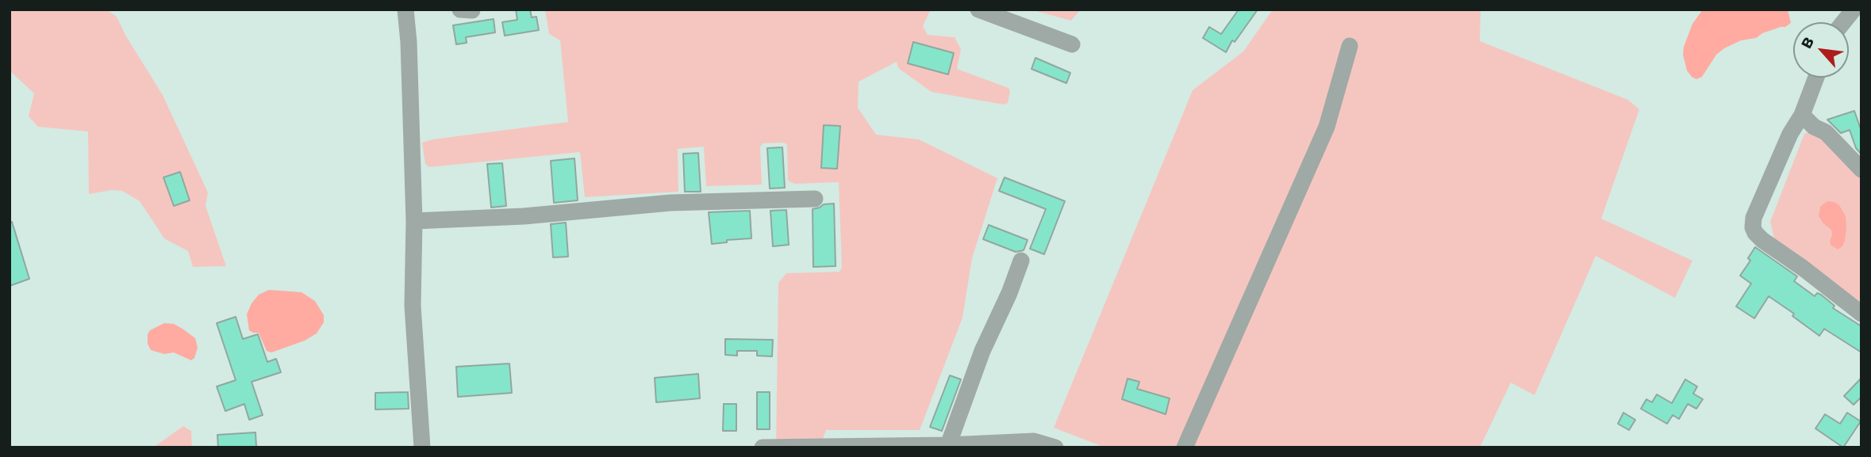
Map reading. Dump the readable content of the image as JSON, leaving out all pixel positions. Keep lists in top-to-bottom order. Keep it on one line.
{"north":"top left"}
